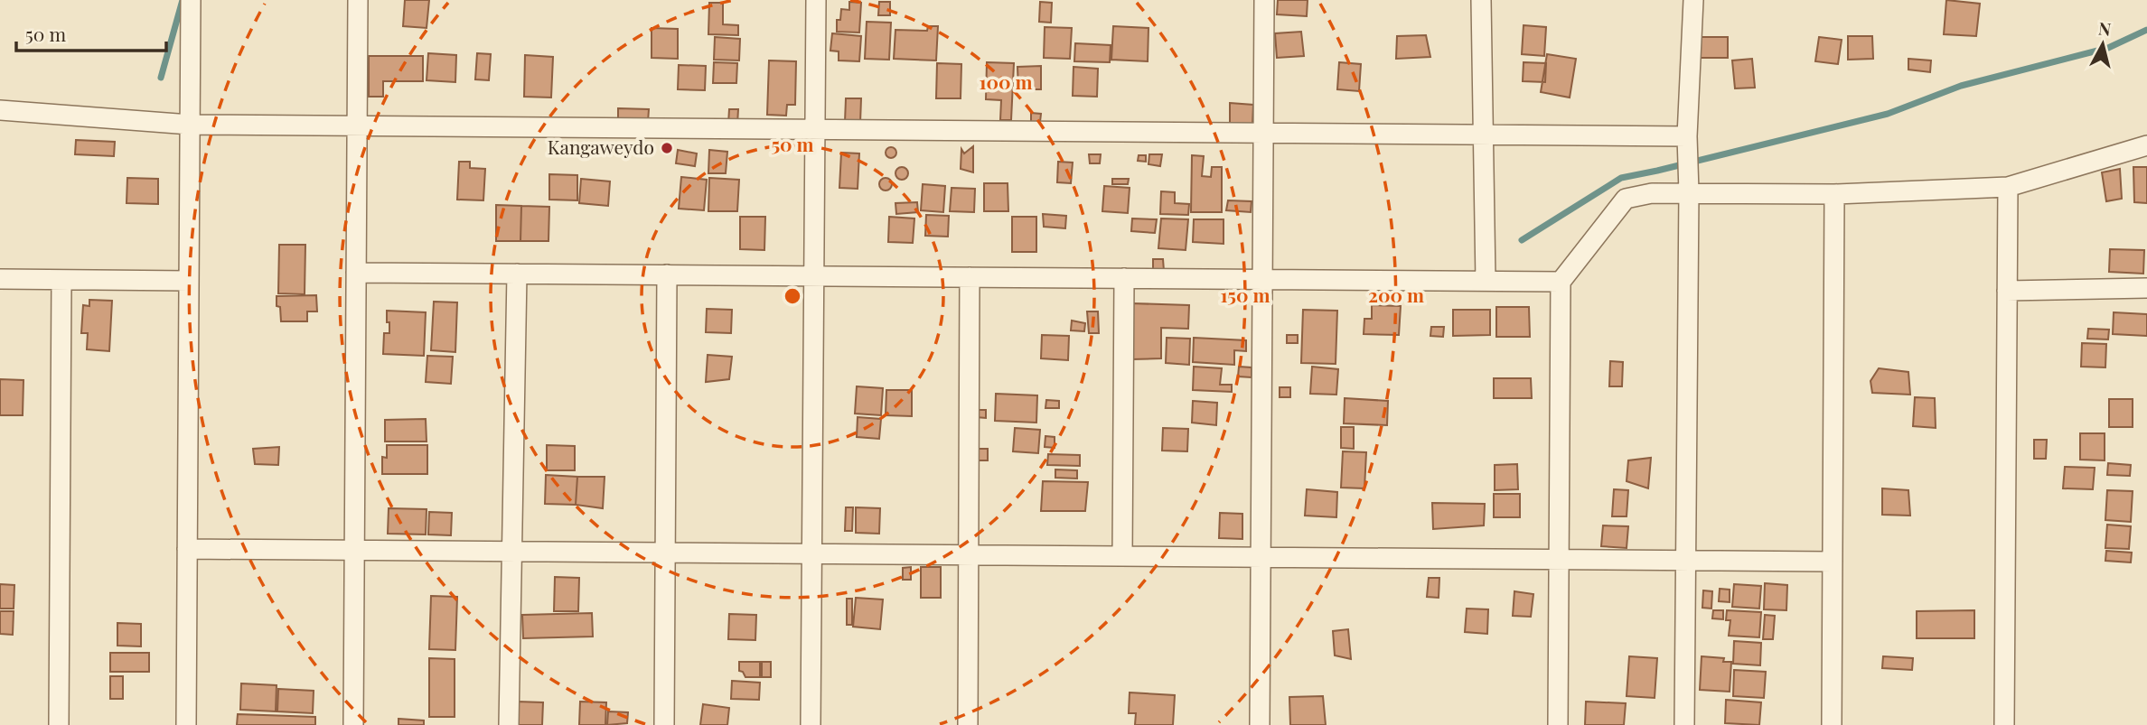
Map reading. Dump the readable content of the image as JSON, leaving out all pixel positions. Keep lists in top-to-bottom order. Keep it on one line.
{"places":["Kangaweydo"],"scale_bar":"50 m","north":"top","rings":["100 m","50 m","150 m","200 m"]}
